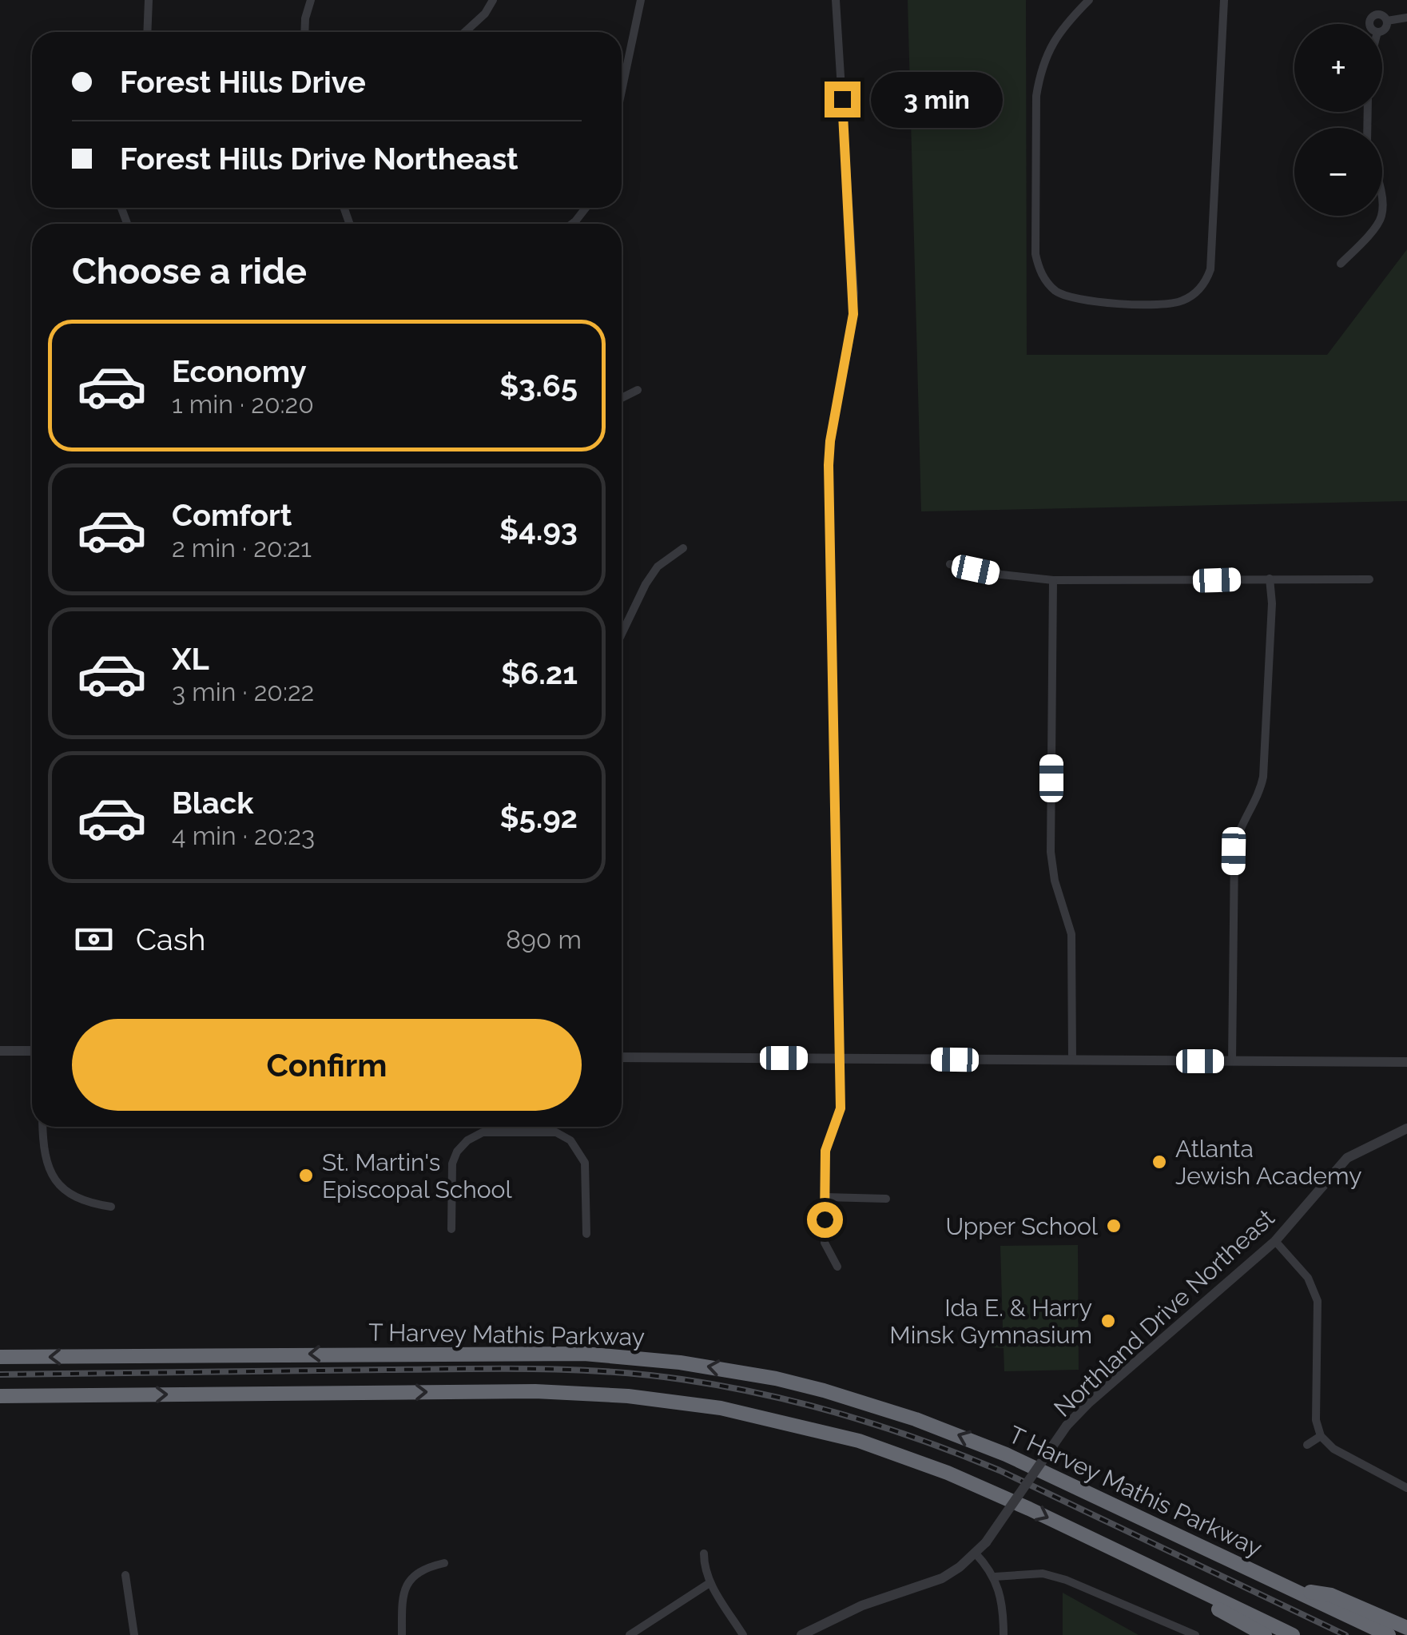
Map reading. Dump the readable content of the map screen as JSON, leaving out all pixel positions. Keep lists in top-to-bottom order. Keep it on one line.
{"streets":{"highway":["T Harvey Mathis Parkway"],"street":["Northland Drive Northeast"]},"places":["Atlanta Jewish Academy","St. Martin's Episcopal School","Upper School","Ida E. & Harry Minsk Gymnasium"],"page":{"map_buttons":["+","−"],"banner":["Forest Hills Drive","Forest Hills Drive Northeast"],"bubble":"3 min","heading":"Choose a ride","list":[{"name":"Economy","note":"1 min · 20:20","value":"$3.65"},{"name":"Comfort","note":"2 min · 20:21","value":"$4.93"},{"name":"XL","note":"3 min · 20:22","value":"$6.21"},{"name":"Black","note":"4 min · 20:23","value":"$5.92"}],"pay":["Cash","890 m"],"buttons":"Confirm"}}
